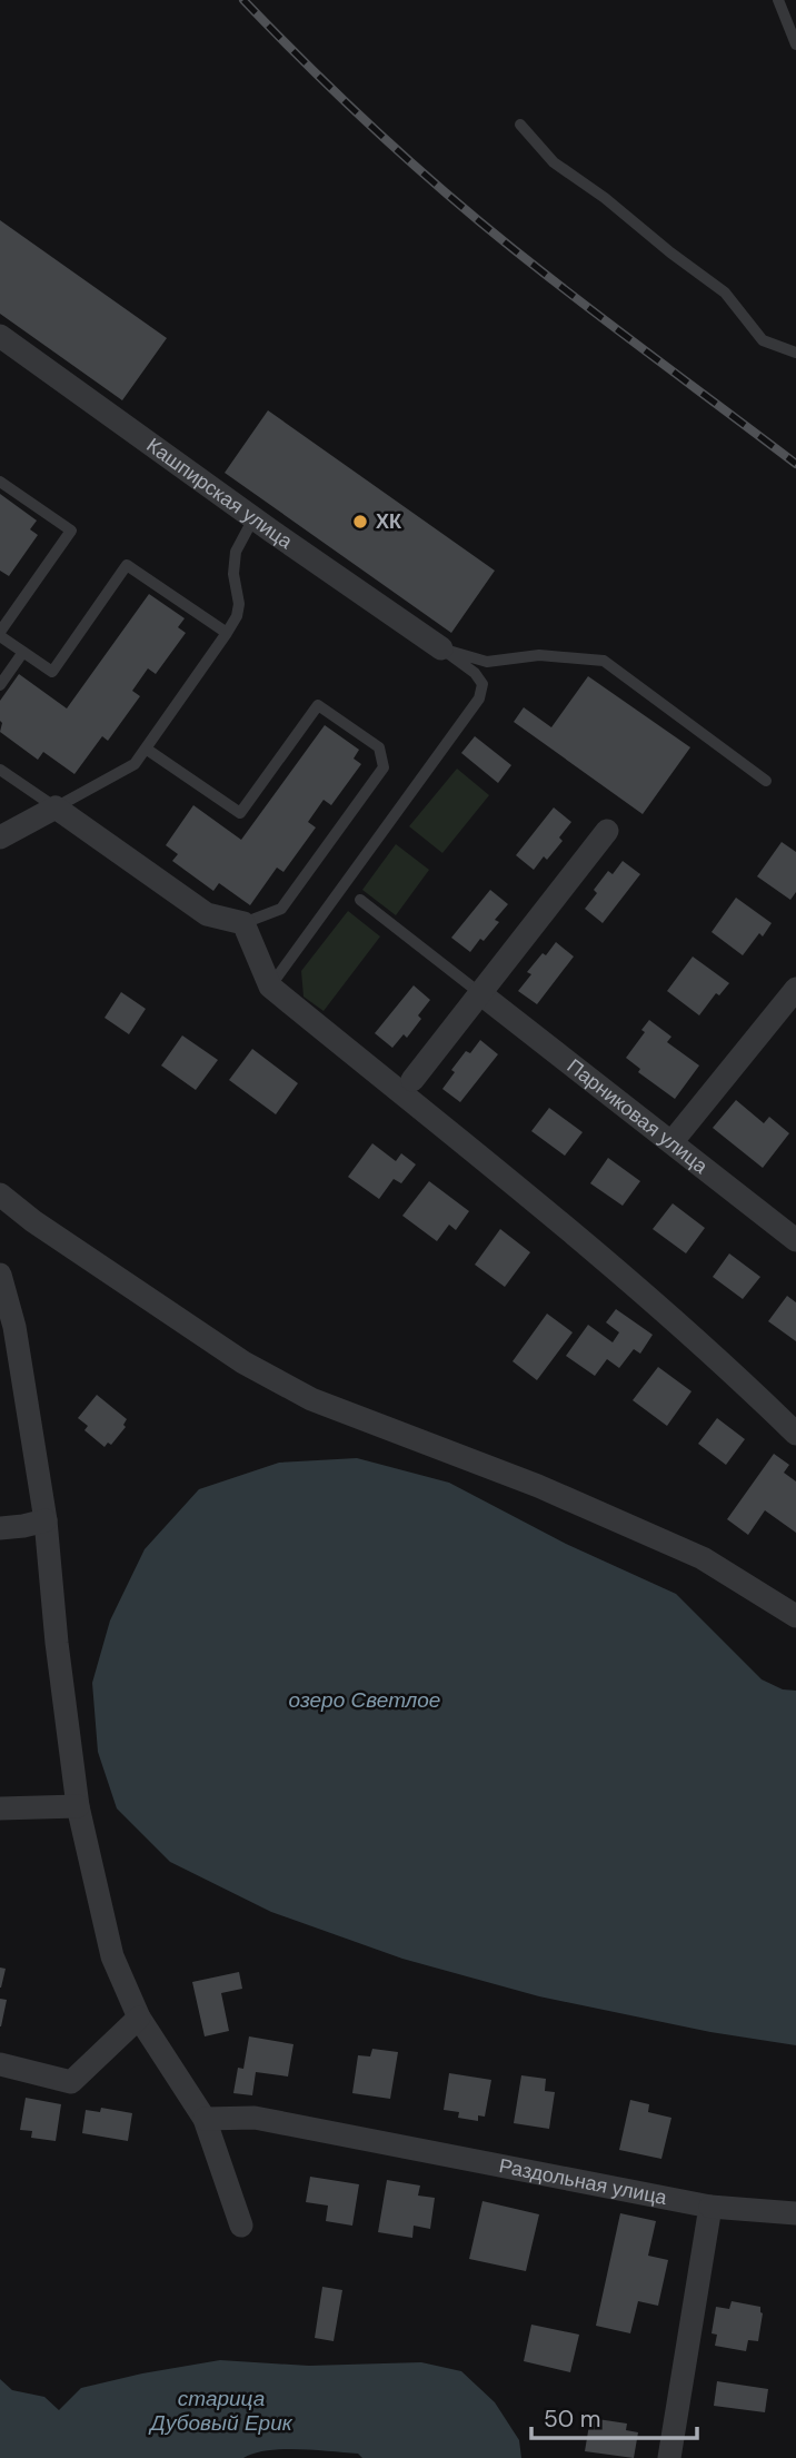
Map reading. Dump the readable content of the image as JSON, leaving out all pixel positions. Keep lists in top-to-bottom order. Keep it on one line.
{"streets":{"street":["Кашпирская улица","Парниковая улица","Раздольная улица"]},"water":["озеро Светлое","старица Дубовый Ерик"],"places":["ХК"],"scale_bar":"50 m"}
